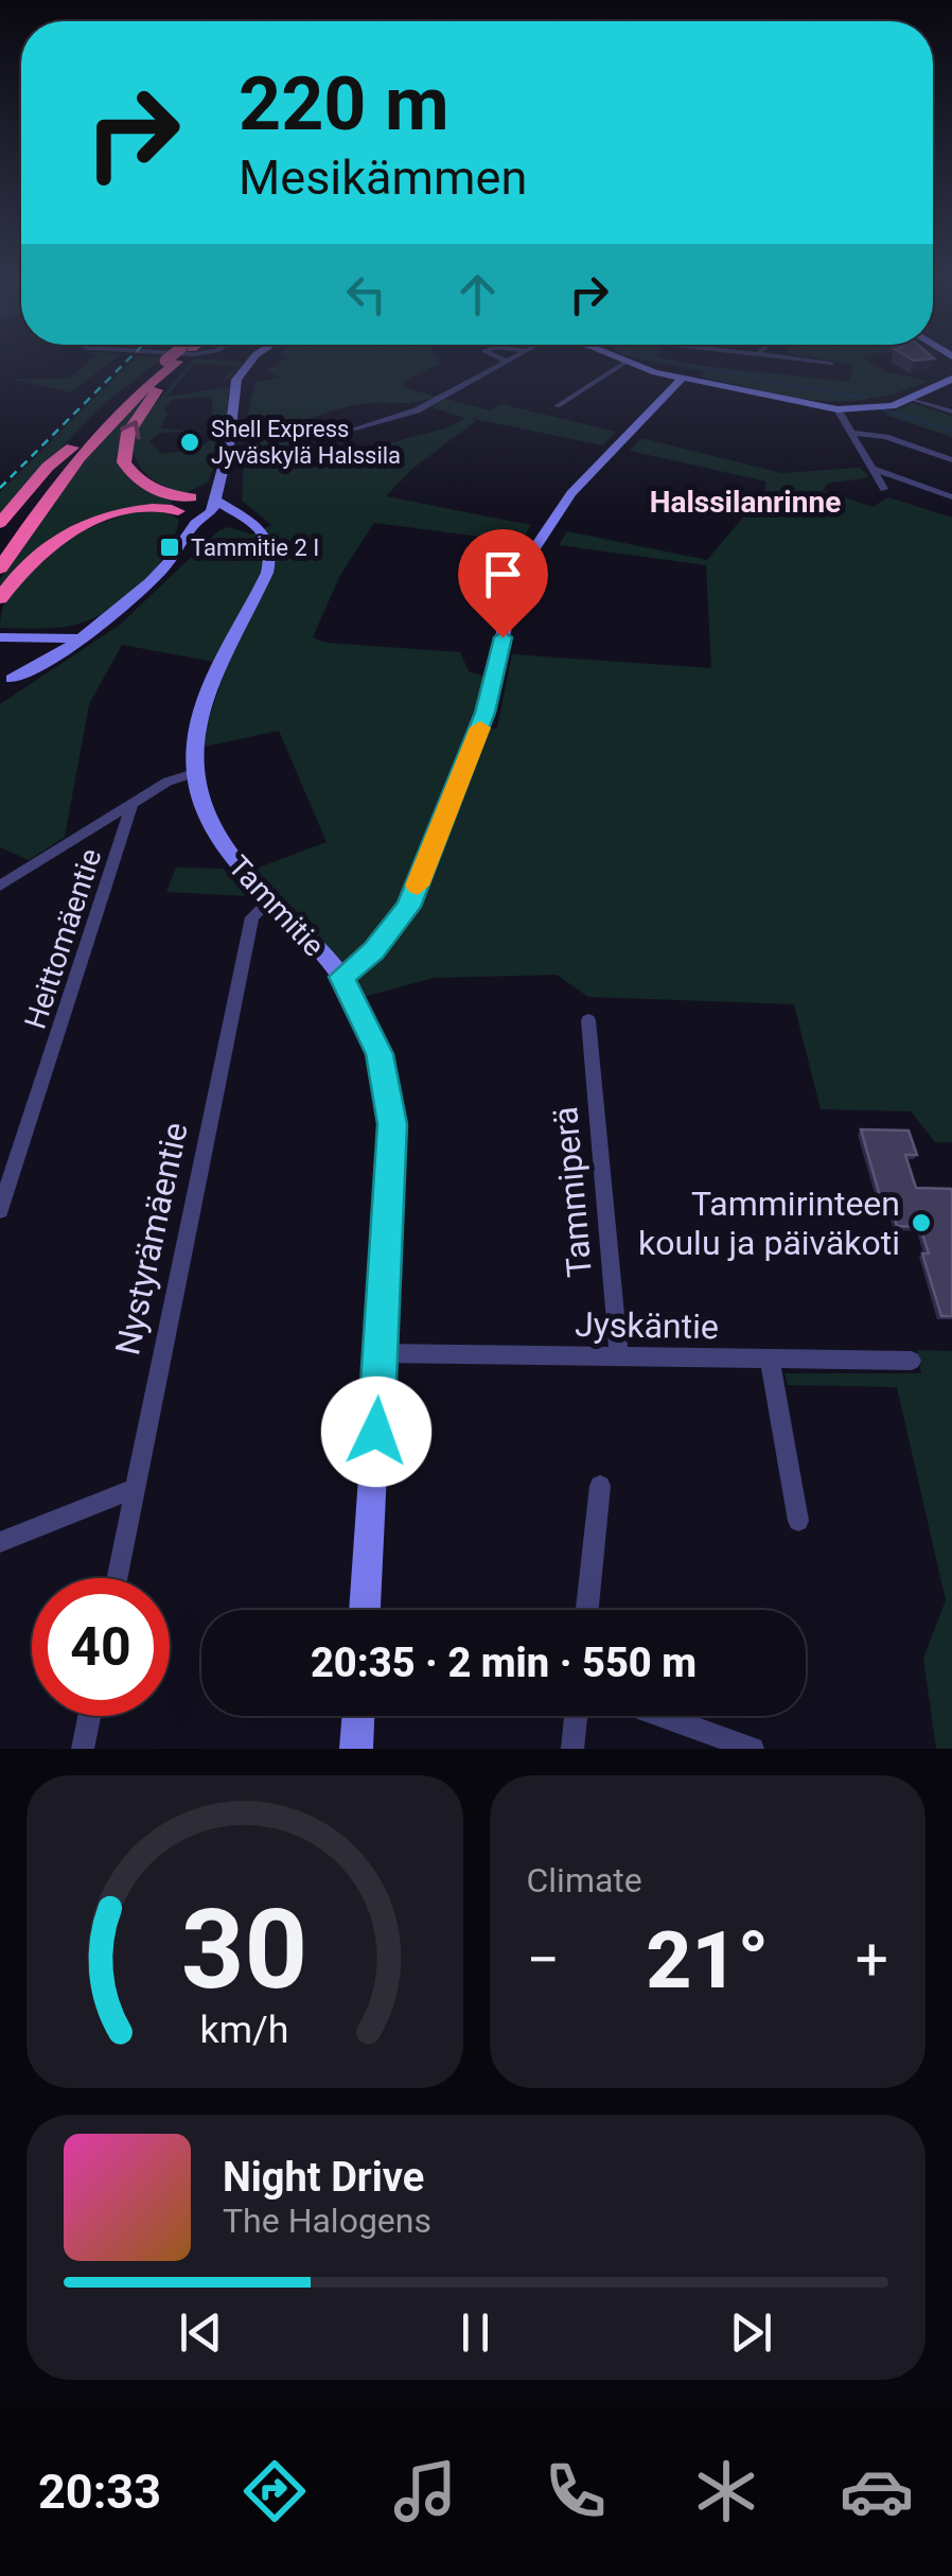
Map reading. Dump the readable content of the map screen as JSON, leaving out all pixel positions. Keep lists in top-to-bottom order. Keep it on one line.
{"streets":{"street":["Tammitie","Heittomäentie","Tammiperä","Nystyrämäentie","Jyskäntie"]},"crossings":[["Tammitie","Nystyrämäentie"],["Tammitie","Jyskäntie"],["Tammiperä","Jyskäntie"]],"districts":["Halssilanrinne"],"places":{"other":["Shell Express Jyväskylä Halssila","Tammirinteen koulu ja päiväkoti"],"transit":["Tammitie 2 I"]},"page":{"turn":["220 m","Mesikämmen"],"limit":"40","trip":"20:35 · 2 min · 550 m","tile":"Climate","heat":["−","21°","+"],"song":["Night Drive","The Halogens"],"tabs":"20:33","gauge":["30","km/h"]}}
